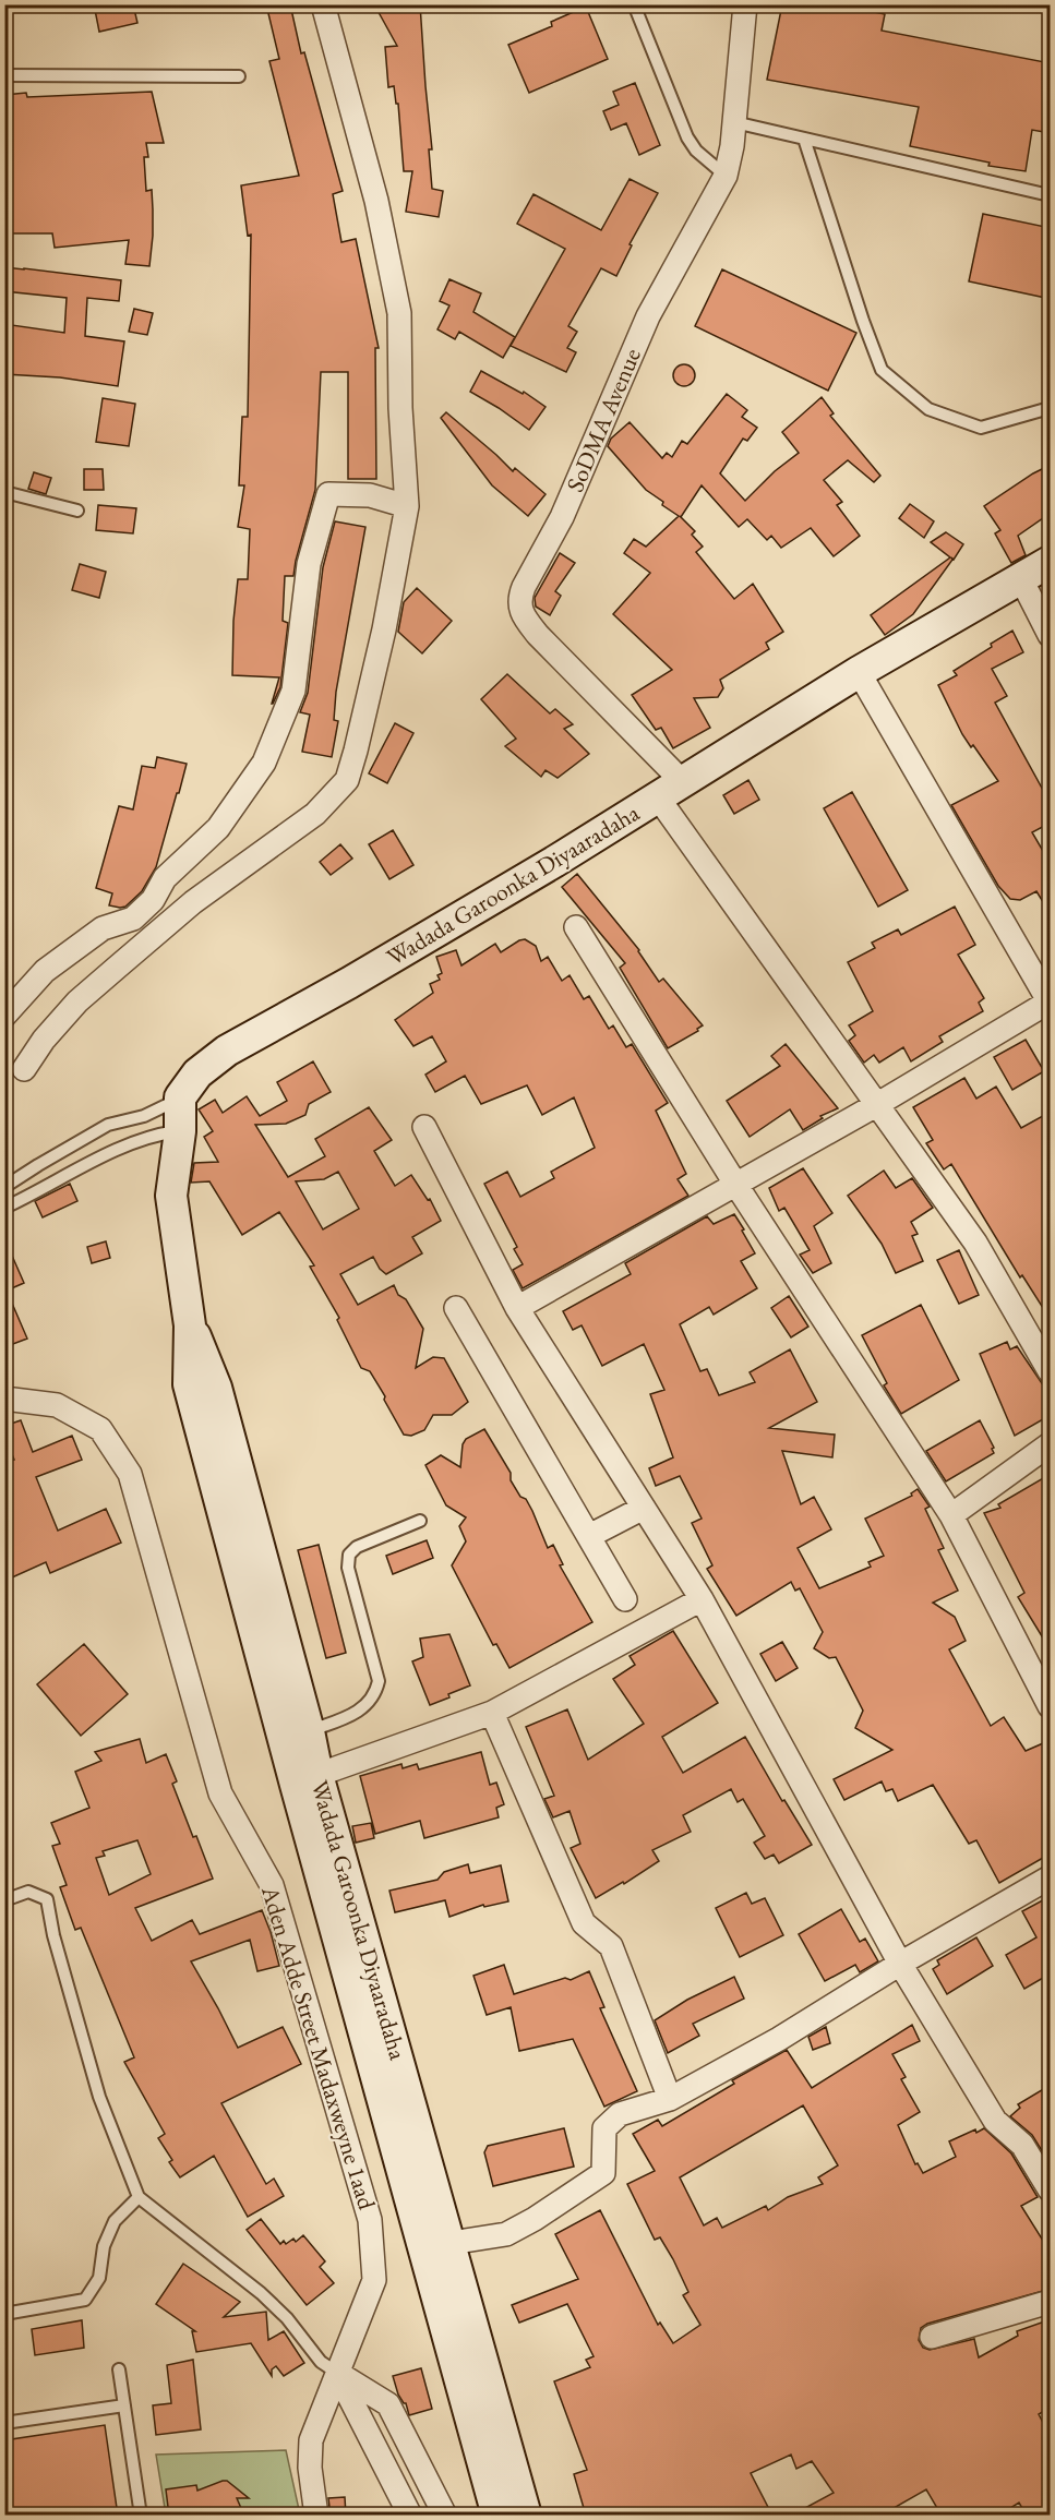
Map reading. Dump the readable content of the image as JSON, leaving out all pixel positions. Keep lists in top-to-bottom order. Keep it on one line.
{"streets":{"main road":["Wadada Garoonka Diyaaradaha"],"street":["SoDMA Avenue","Aden Adde Street Madaxweyne 1aad"]},"crossings":[["SoDMA Avenue","Wadada Garoonka Diyaaradaha"]]}
